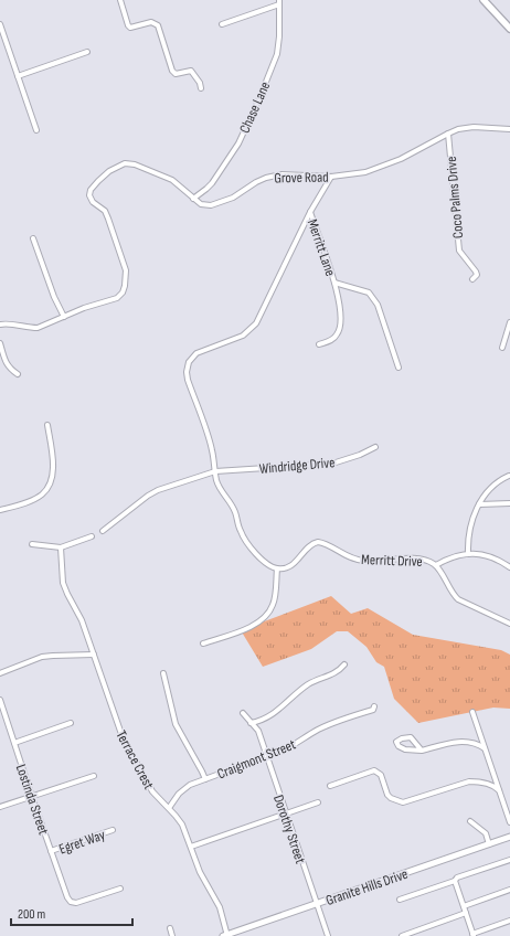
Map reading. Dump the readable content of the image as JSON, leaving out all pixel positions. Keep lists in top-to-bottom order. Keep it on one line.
{"streets":{"street":["Chase Lane","Grove Road","Coco Palms Drive","Merritt Lane","Windridge Drive","Merritt Drive","Craigmont Street","Terrace Crest","Lostinda Street","Dorothy Street","Egret Way","Granite Hills Drive"]},"crossings":[["Chase Lane","Grove Road"],["Grove Road","Coco Palms Drive"],["Craigmont Street","Terrace Crest"],["Craigmont Street","Dorothy Street"],["Terrace Crest","Granite Hills Drive"],["Lostinda Street","Egret Way"],["Dorothy Street","Granite Hills Drive"]],"scale_bar":"200 m"}
